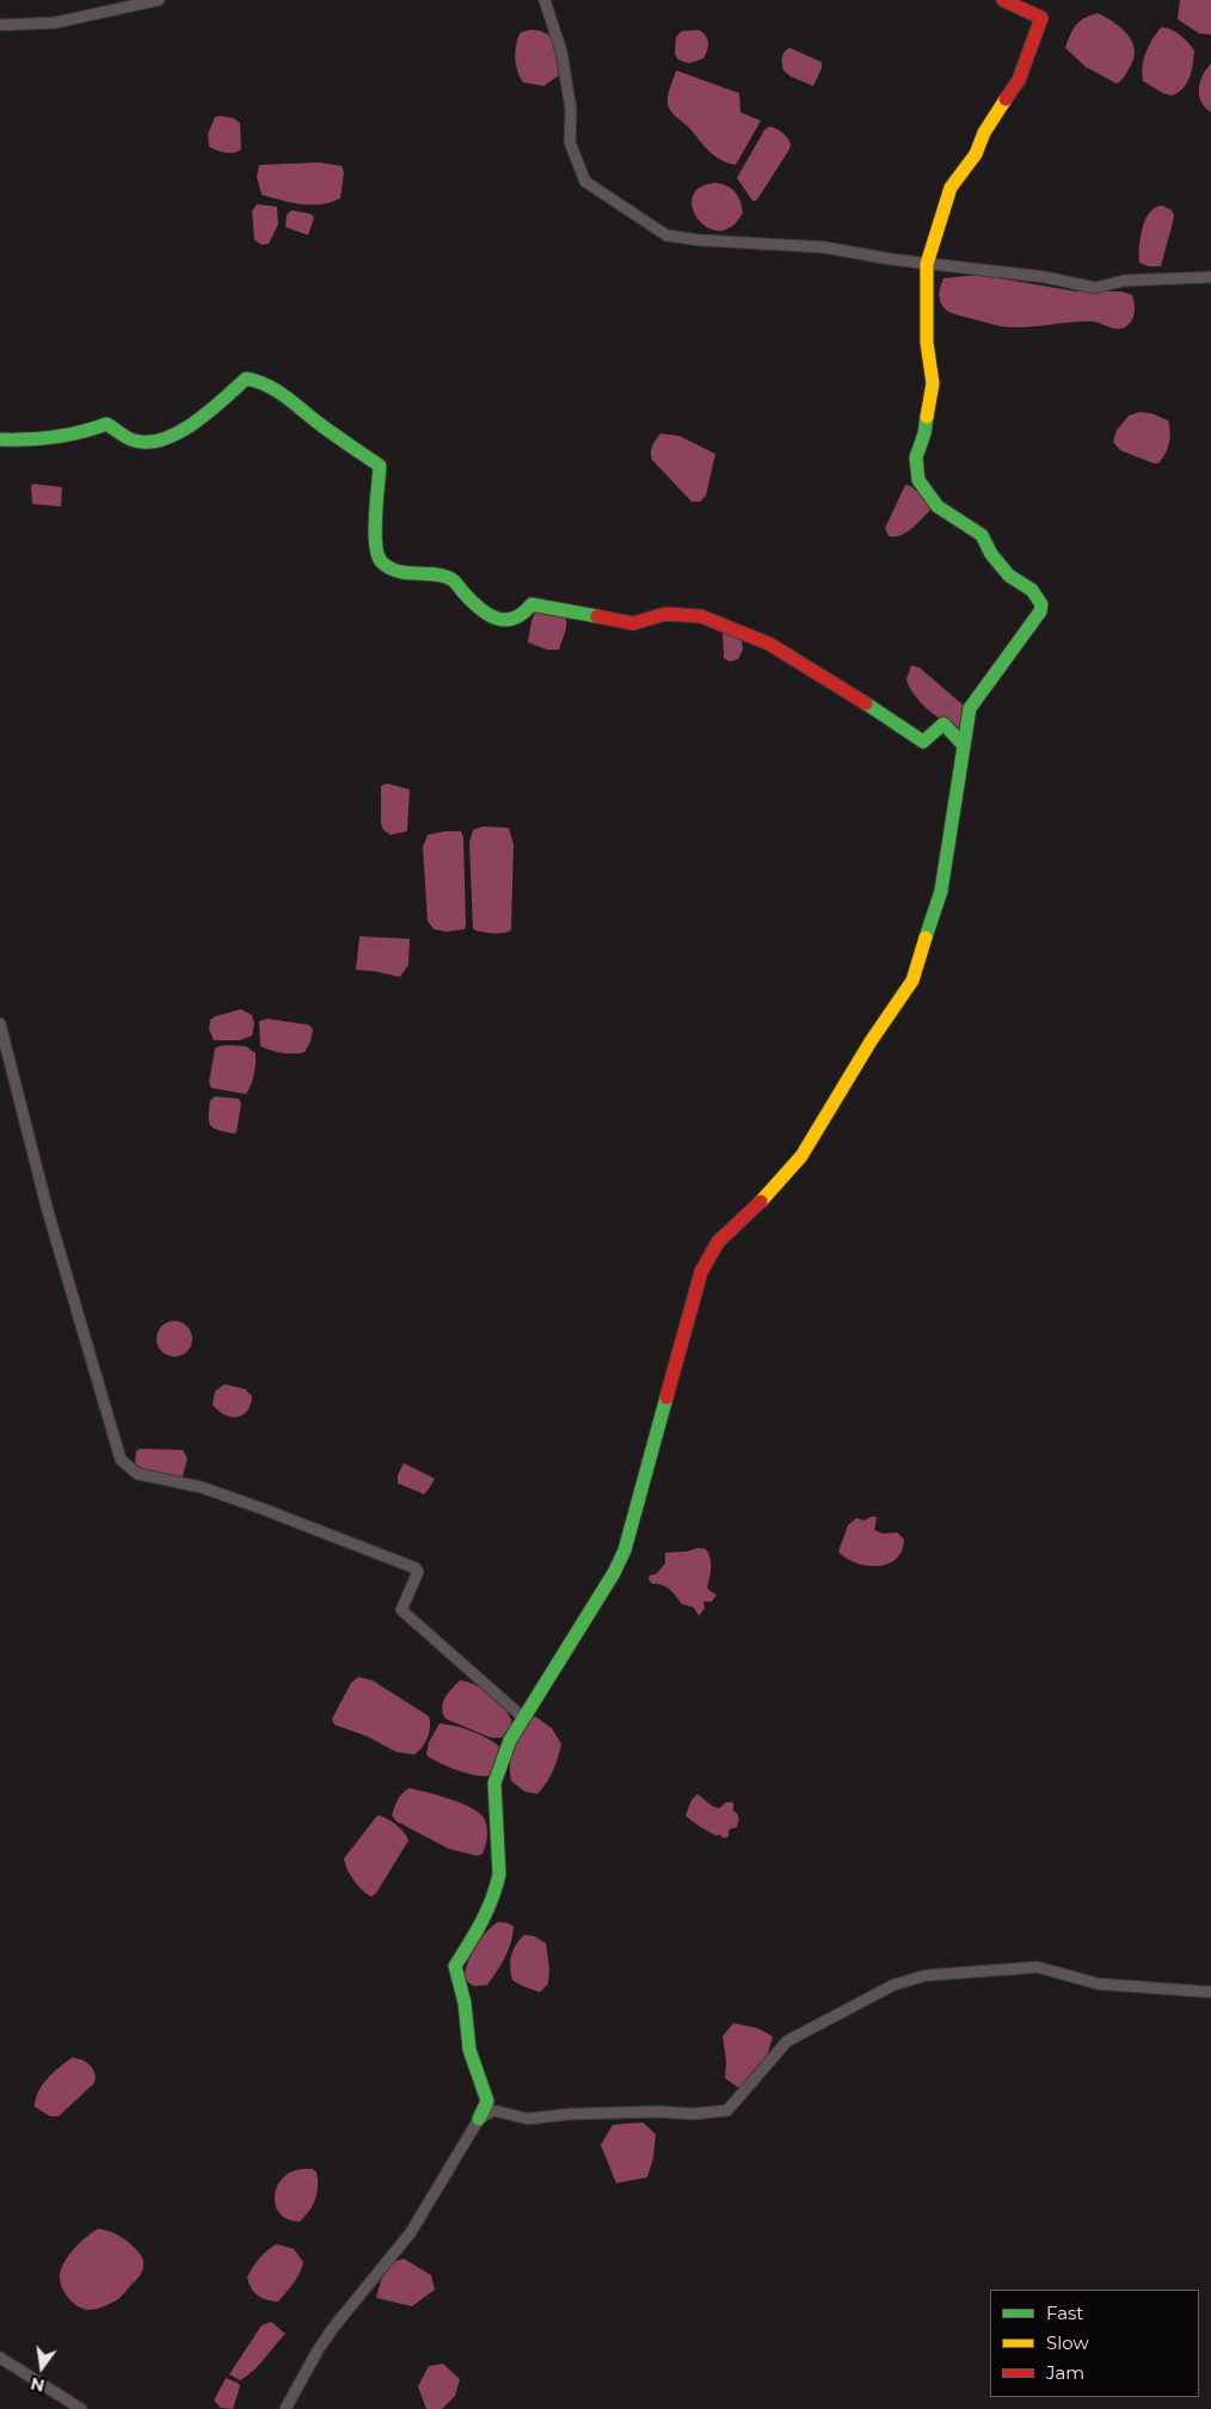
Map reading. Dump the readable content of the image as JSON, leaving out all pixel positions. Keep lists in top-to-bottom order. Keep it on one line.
{"legend":["Fast","Slow","Jam"],"north":"bottom"}
